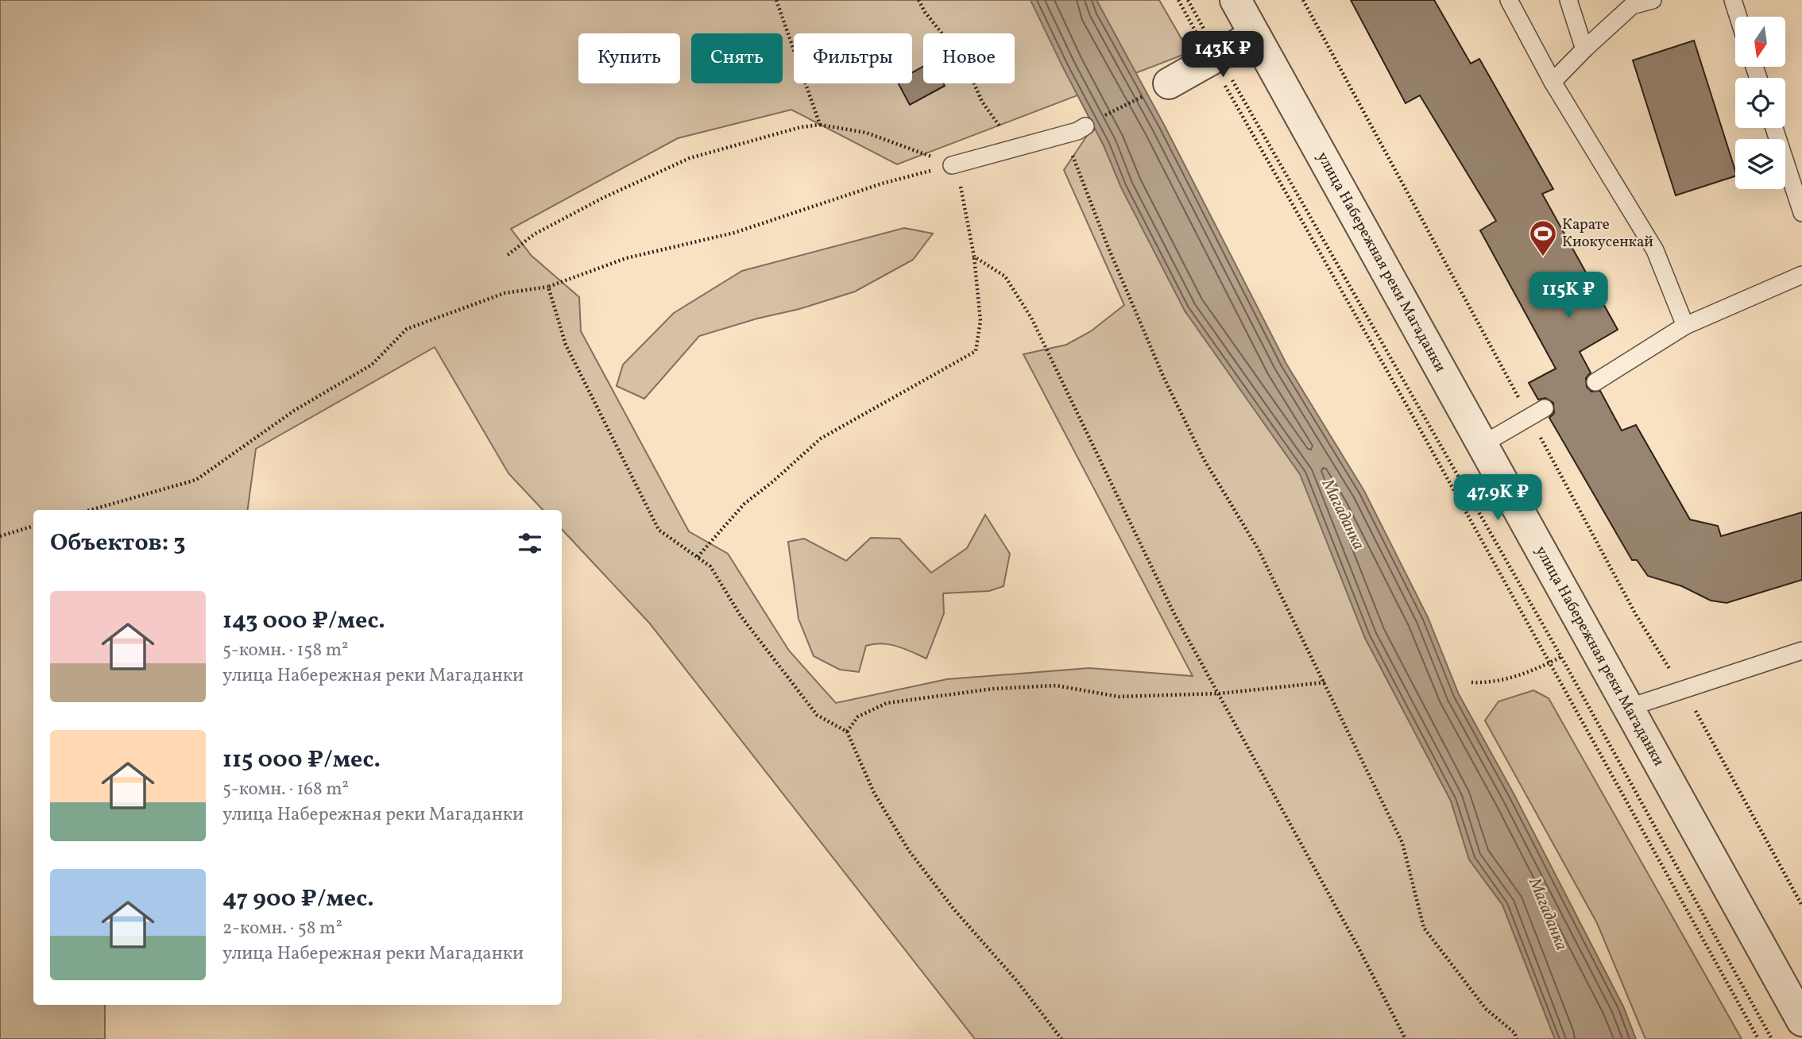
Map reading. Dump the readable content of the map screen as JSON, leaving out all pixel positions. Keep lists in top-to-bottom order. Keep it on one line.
{"streets":{"street":["улица Набережная реки Магаданки"]},"water":["Магаданка"],"places":{"sports":["Карате Киокусенкай"]},"north":"bottom","page":{"price":["143K ₽","115K ₽","47.9K ₽"],"chip":["Купить","Снять","Фильтры","Новое"],"heading":"Объектов: 3","list":[{"name":"143 000 ₽/мес.","note":"5-комн. · 158 m² · улица Набережная реки Магаданки"},{"name":"115 000 ₽/мес.","note":"5-комн. · 168 m² · улица Набережная реки Магаданки"},{"name":"47 900 ₽/мес.","note":"2-комн. · 58 m² · улица Набережная реки Магаданки"}]}}
